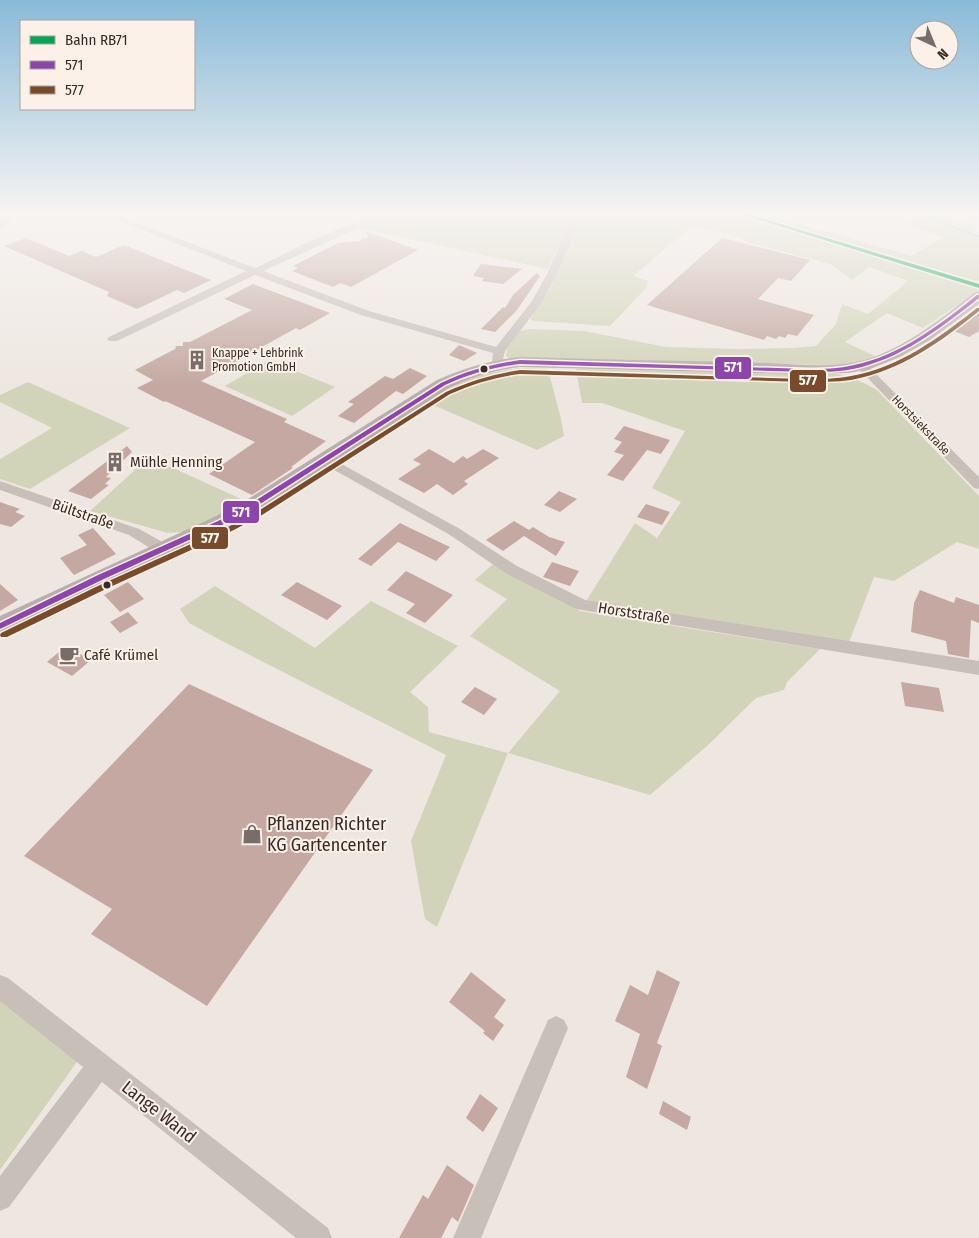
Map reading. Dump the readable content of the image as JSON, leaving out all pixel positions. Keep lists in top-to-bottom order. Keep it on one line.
{"streets":{"street":["Horstsiekstraße","Bültstraße","Horststraße","Lange Wand"]},"places":{"building":["Knappe + Lehbrink Promotion GmbH","Mühle Henning"],"cafe":["Café Krümel"],"shop":["Pflanzen Richter KG Gartencenter"]},"lines":["rail line RB71","transit line 571","transit line 577"],"legend":["Bahn RB71","571","577"],"north":"bottom right"}
